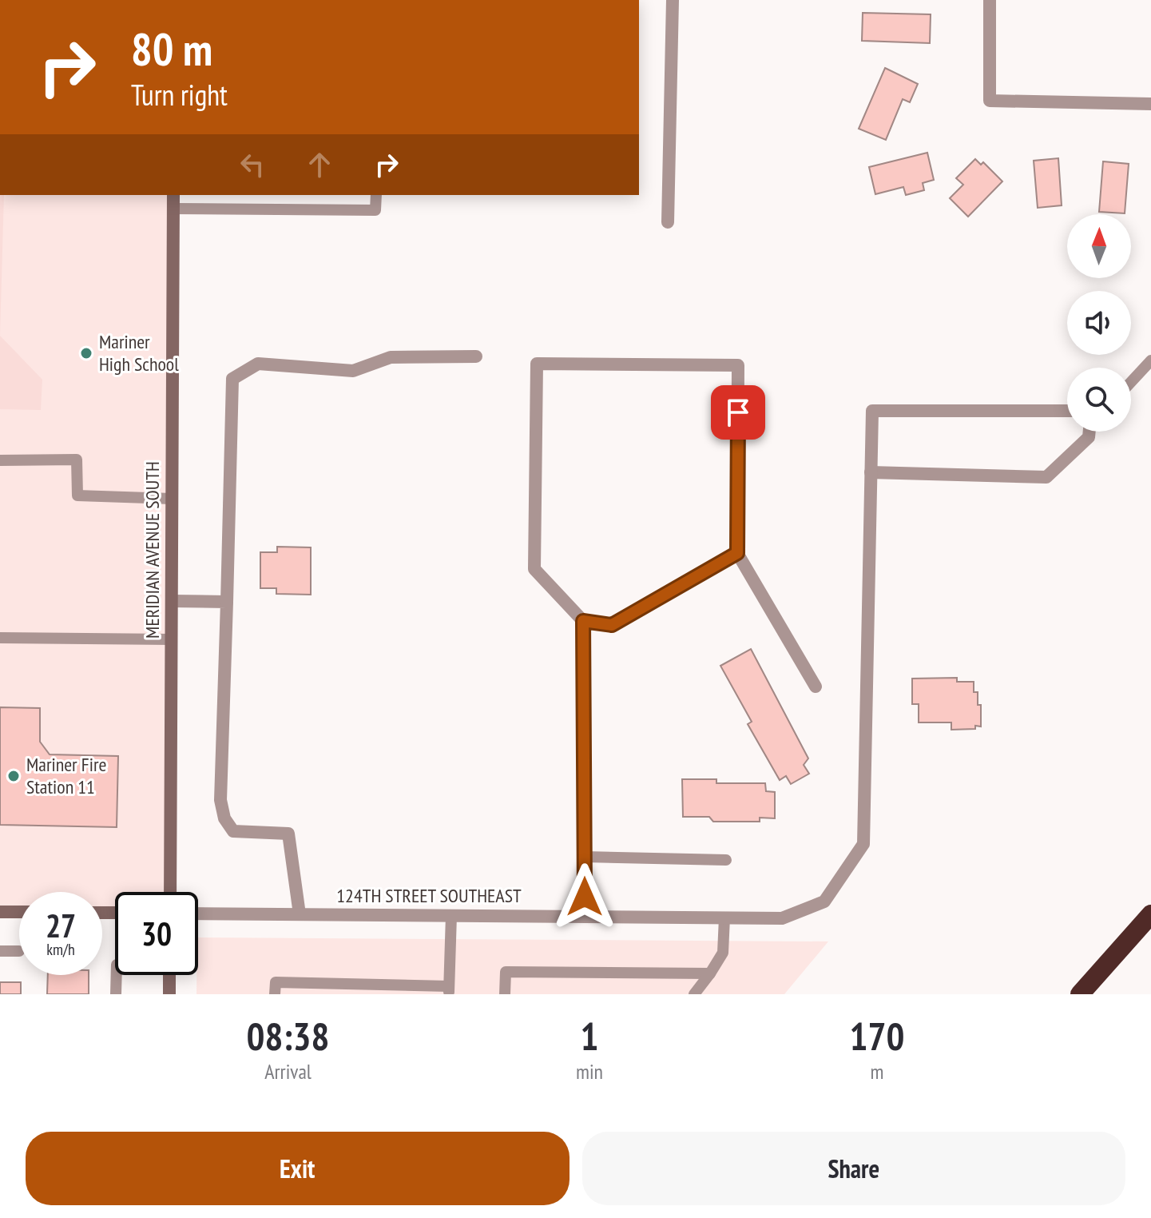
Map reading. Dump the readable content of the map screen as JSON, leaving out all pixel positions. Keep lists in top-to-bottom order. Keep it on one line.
{"streets":{"street":["MERIDIAN AVENUE SOUTH","124TH STREET SOUTHEAST"]},"places":["Mariner High School","Mariner Fire Station 11"],"north":"top","page":{"turn":["80 m","Turn right"],"speed":"27 km/h","limit":"30","eta":["08:38","Arrival","1","min","170","m"],"buttons":["Exit","Share"]}}
